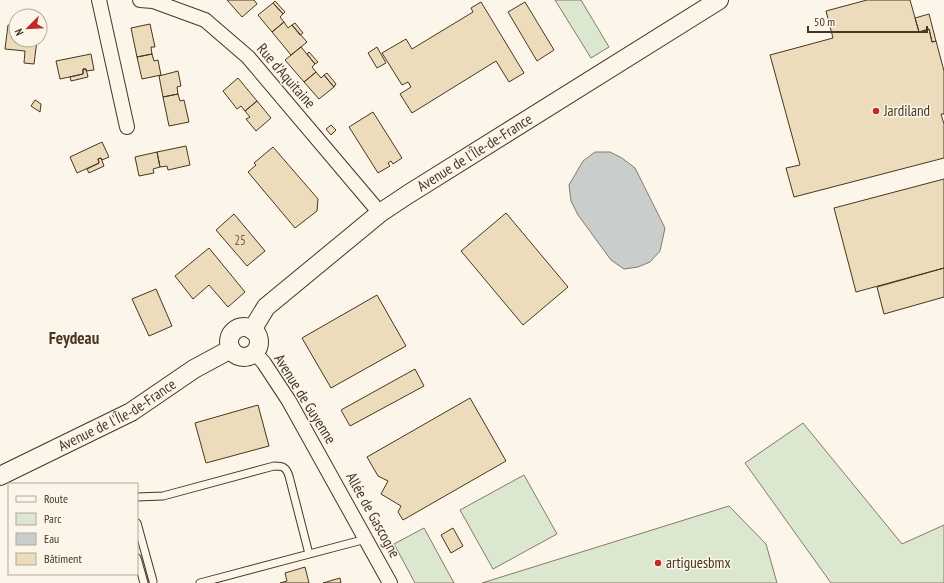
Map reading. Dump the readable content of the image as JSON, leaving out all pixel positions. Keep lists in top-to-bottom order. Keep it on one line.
{"streets":{"street":["Rue d'Aquitaine","Avenue de l'Île-de-France","Avenue de Guyenne","Allée de Gascogne"]},"crossings":[["Rue d'Aquitaine","Avenue de l'Île-de-France"],["Avenue de l'Île-de-France","Avenue de Guyenne"],["Avenue de Guyenne","Allée de Gascogne"]],"districts":["Feydeau"],"places":["Jardiland","artiguesbmx"],"house_numbers":["25"],"legend":["Route","Parc","Eau","Bâtiment"],"scale_bar":"50 m","north":"bottom left"}
